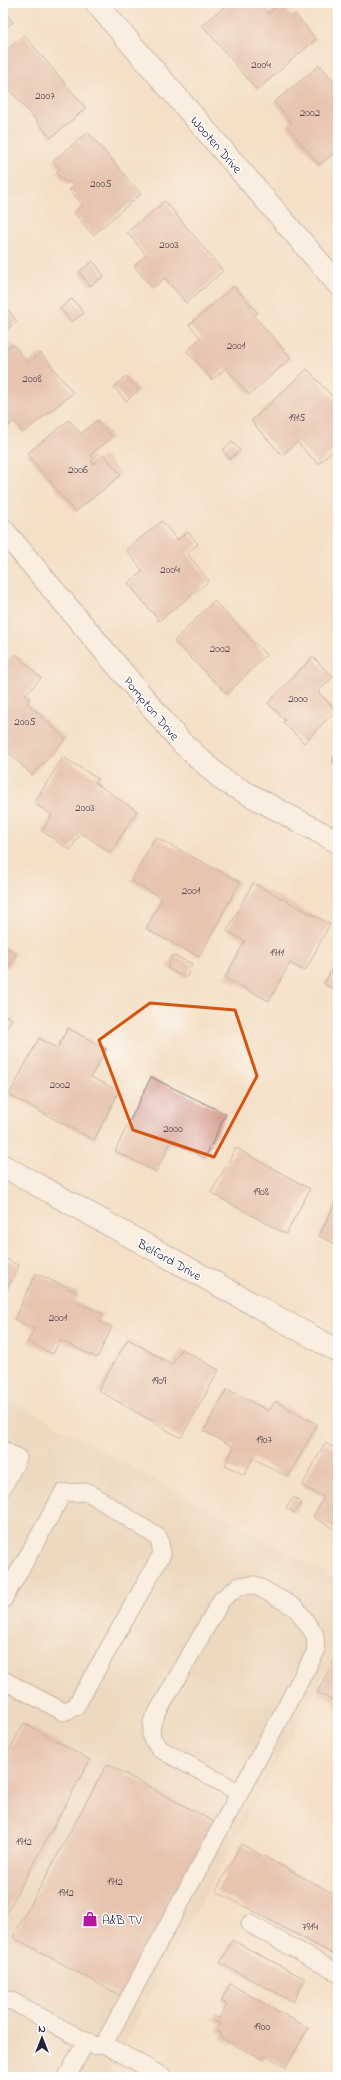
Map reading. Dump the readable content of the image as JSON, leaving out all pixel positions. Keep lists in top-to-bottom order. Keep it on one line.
{"streets":{"street":["Wooten Drive","Pompton Drive","Belford Drive"]},"places":{"shop":["A&B TV"]},"house_numbers":["2004","2007","2002","2005","2003","2001","2008","1915","2006","2004","2002","2000","2005","2003","2001","1911","2002","2000","1908","2001","1909","1907","1912","1912","1912","7914","1900"],"north":"top"}
